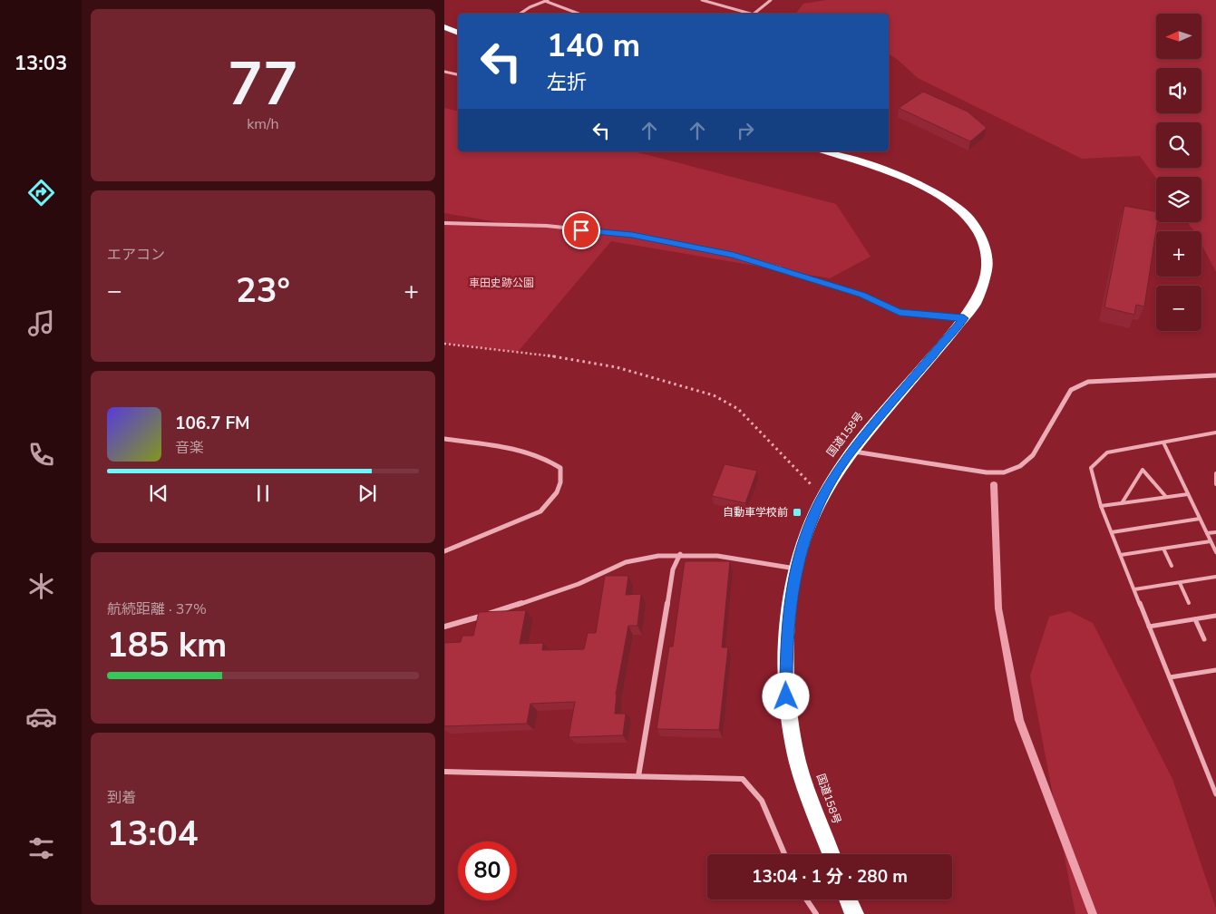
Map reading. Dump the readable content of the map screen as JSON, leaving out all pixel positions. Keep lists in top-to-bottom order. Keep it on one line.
{"streets":{"highway":["国道158号"]},"parks":["車田史跡公園"],"places":{"transit":["自動車学校前"]},"north":"left","page":{"tabs":"13:03","tile":[["77","km/h"],"エアコン",["航続距離 · 37%","185 km"],["到着","13:04"]],"map_buttons":["+","−"],"turn":["140 m","左折"],"heat":["−","23°","+"],"song":["106.7 FM","音楽"],"limit":"80","trip":"13:04 · 1 分 · 280 m"}}
